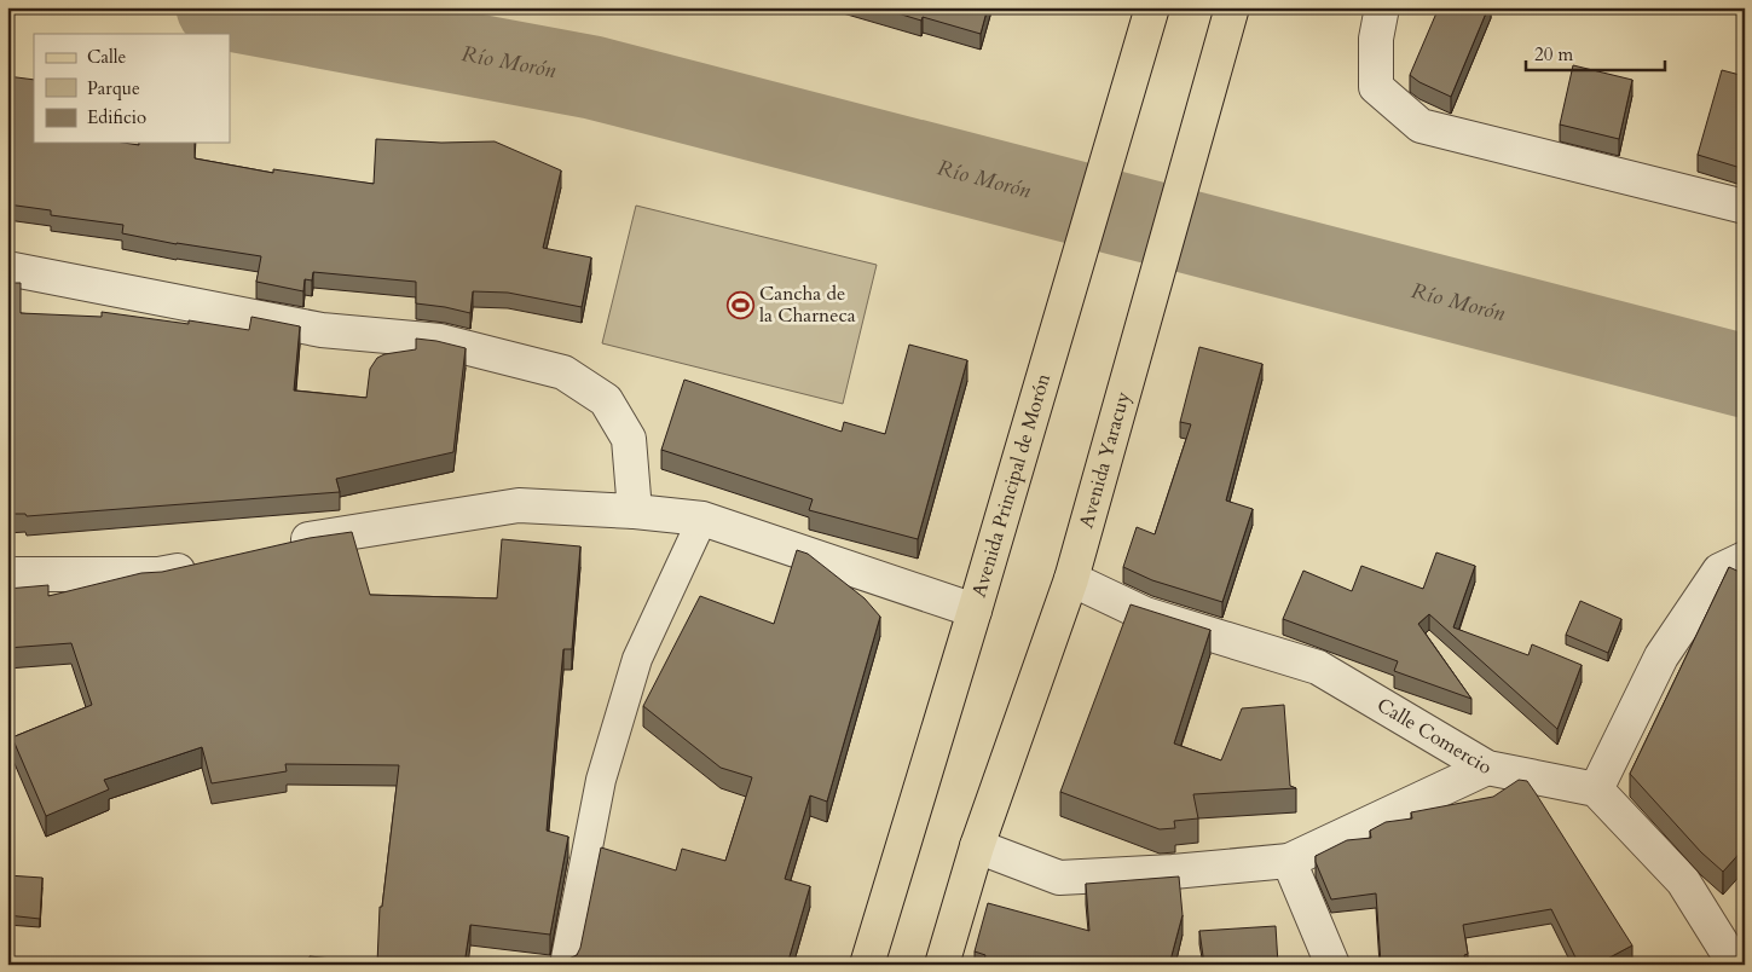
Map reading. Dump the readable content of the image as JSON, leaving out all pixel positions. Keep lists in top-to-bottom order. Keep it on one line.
{"streets":{"main road":["Avenida Yaracuy","Avenida Principal de Morón"],"street":["Calle Comercio"]},"crossings":[["Avenida Yaracuy","Calle Comercio"]],"water":["Río Morón"],"places":{"sports":["Cancha de la Charneca"]},"legend":["Calle","Parque","Edificio"],"scale_bar":"20 m"}
